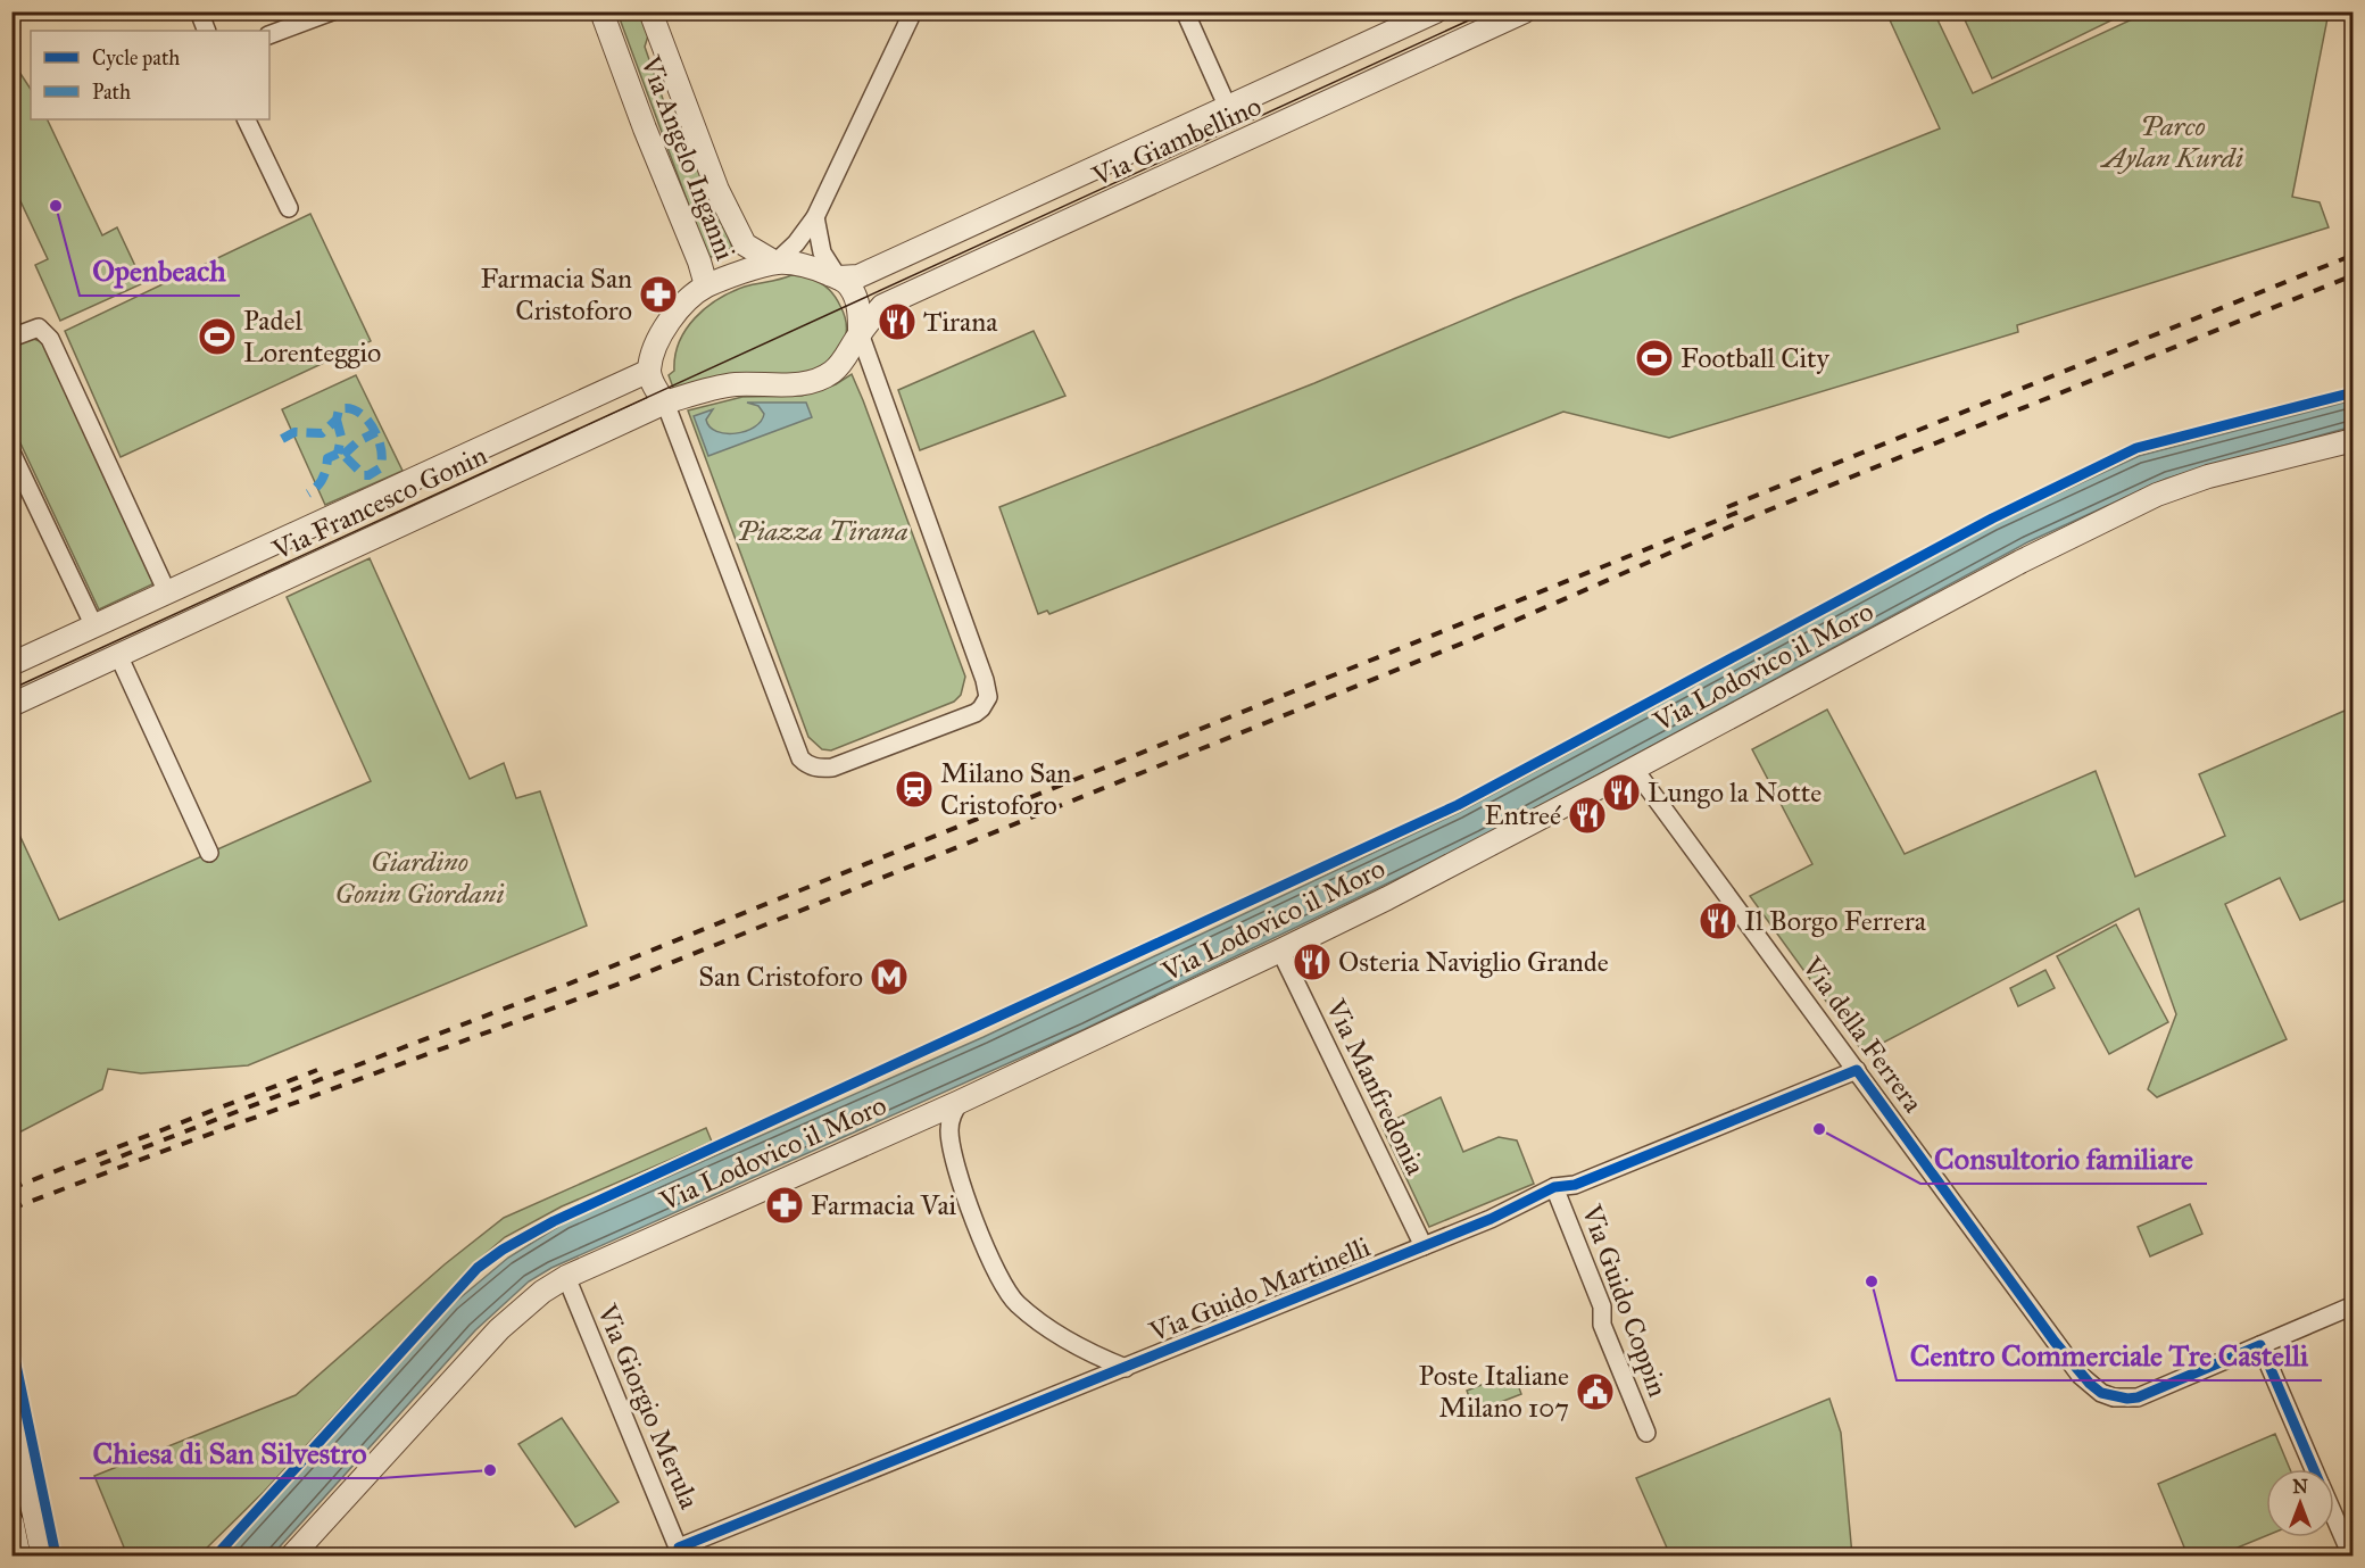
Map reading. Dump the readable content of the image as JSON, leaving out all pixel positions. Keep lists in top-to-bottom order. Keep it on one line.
{"streets":{"street":["Via Giambellino","Via Angelo Inganni","Via Francesco Gonin","Via Lodovico il Moro","Via della Ferrera","Via Manfredonia","Via Guido Martinelli","Via Guido Coppin","Via Giorgio Merula"]},"crossings":[["Via Lodovico il Moro","Via della Ferrera"],["Via Lodovico il Moro","Via Manfredonia"],["Via Lodovico il Moro","Via Giorgio Merula"],["Via della Ferrera","Via Guido Martinelli"],["Via Manfredonia","Via Guido Martinelli"],["Via Guido Martinelli","Via Guido Coppin"],["Via Guido Martinelli","Via Giorgio Merula"]],"parks":["Parco Aylan Kurdi","Piazza Tirana","Giardino Gonin Giordani"],"places":{"other":["Openbeach","Consultorio familiare","Centro Commerciale Tre Castelli","Chiesa di San Silvestro"],"pharmacy":["Farmacia San Cristoforo","Farmacia Vai"],"restaurant":["Tirana","Lungo la Notte","Entreé","Il Borgo Ferrera","Osteria Naviglio Grande"],"sports":["Padel Lorenteggio","Football City"],"station":["Milano San Cristoforo"],"metro station":["San Cristoforo"],"public building":["Poste Italiane Milano 107"]},"legend":["Cycle path","Path"],"north":"top"}
